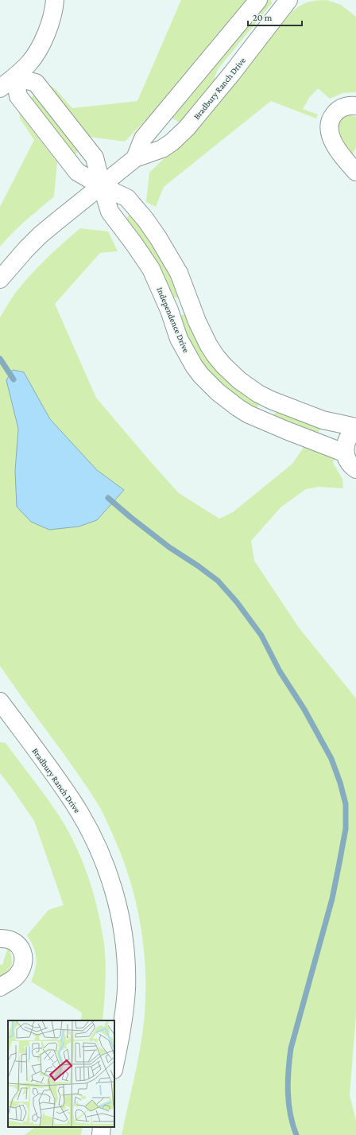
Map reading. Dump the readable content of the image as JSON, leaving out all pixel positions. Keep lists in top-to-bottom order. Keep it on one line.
{"streets":{"street":["Bradbury Ranch Drive","Independence Drive"]},"crossings":[["Bradbury Ranch Drive","Independence Drive"]],"scale_bar":"20 m"}
